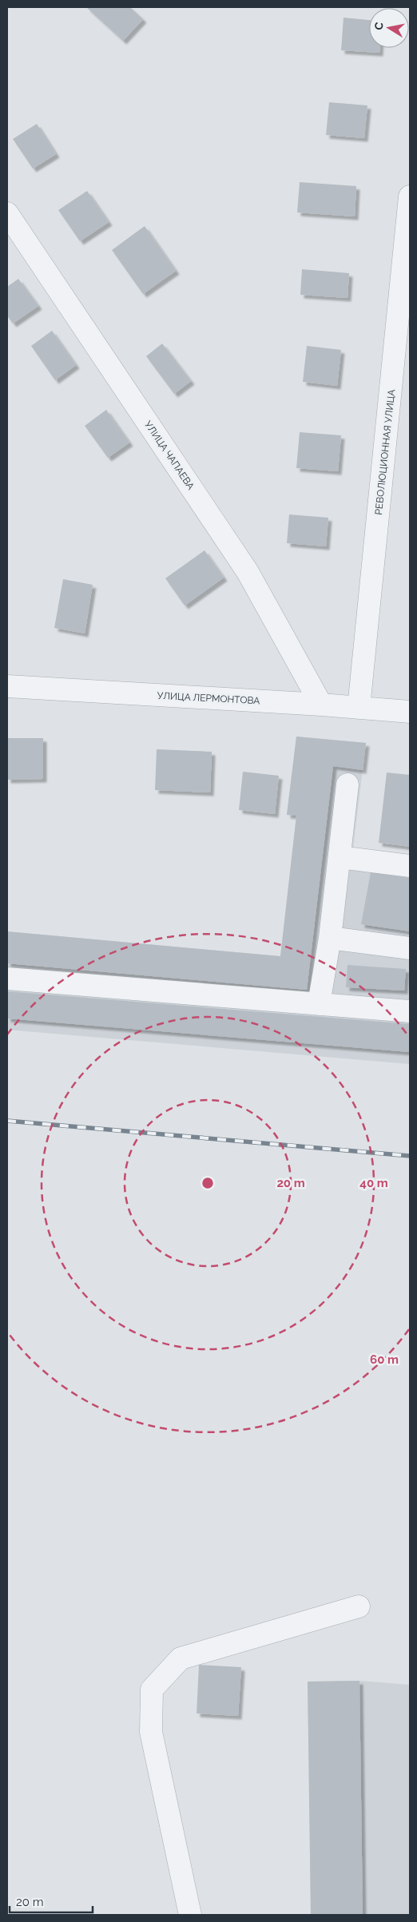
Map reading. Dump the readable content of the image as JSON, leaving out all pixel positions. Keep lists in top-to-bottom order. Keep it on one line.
{"streets":{"street":["РЕВОЛЮЦИОННАЯ УЛИЦА","УЛИЦА ЧАПАЕВА","УЛИЦА ЛЕРМОНТОВА"]},"crossings":[["РЕВОЛЮЦИОННАЯ УЛИЦА","УЛИЦА ЛЕРМОНТОВА"],["УЛИЦА ЧАПАЕВА","УЛИЦА ЛЕРМОНТОВА"]],"scale_bar":"20 m","north":"left","rings":["20 m","40 m","60 m"]}
